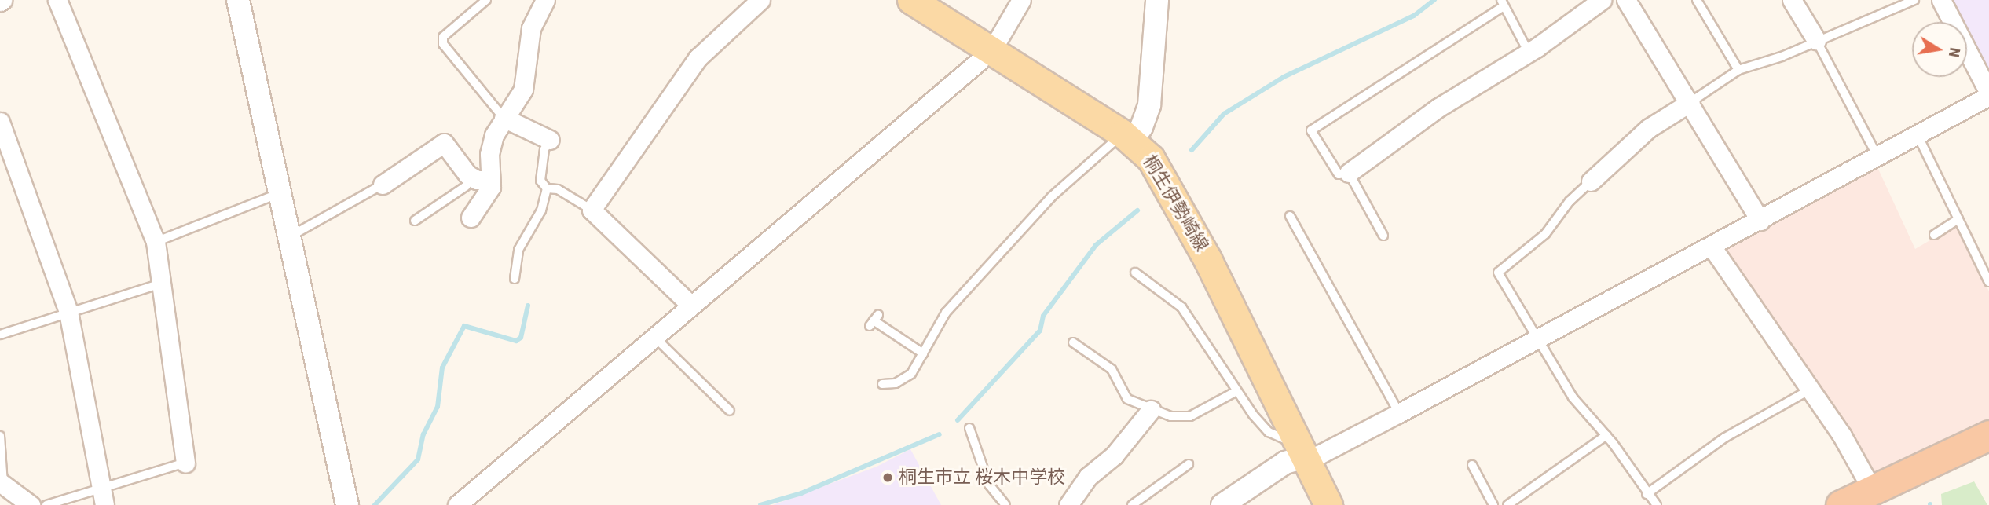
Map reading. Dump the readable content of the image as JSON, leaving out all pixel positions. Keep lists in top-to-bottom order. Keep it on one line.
{"streets":{"main road":["桐生伊勢崎線"]},"places":["桐生市立 桜木中学校"],"north":"right"}
